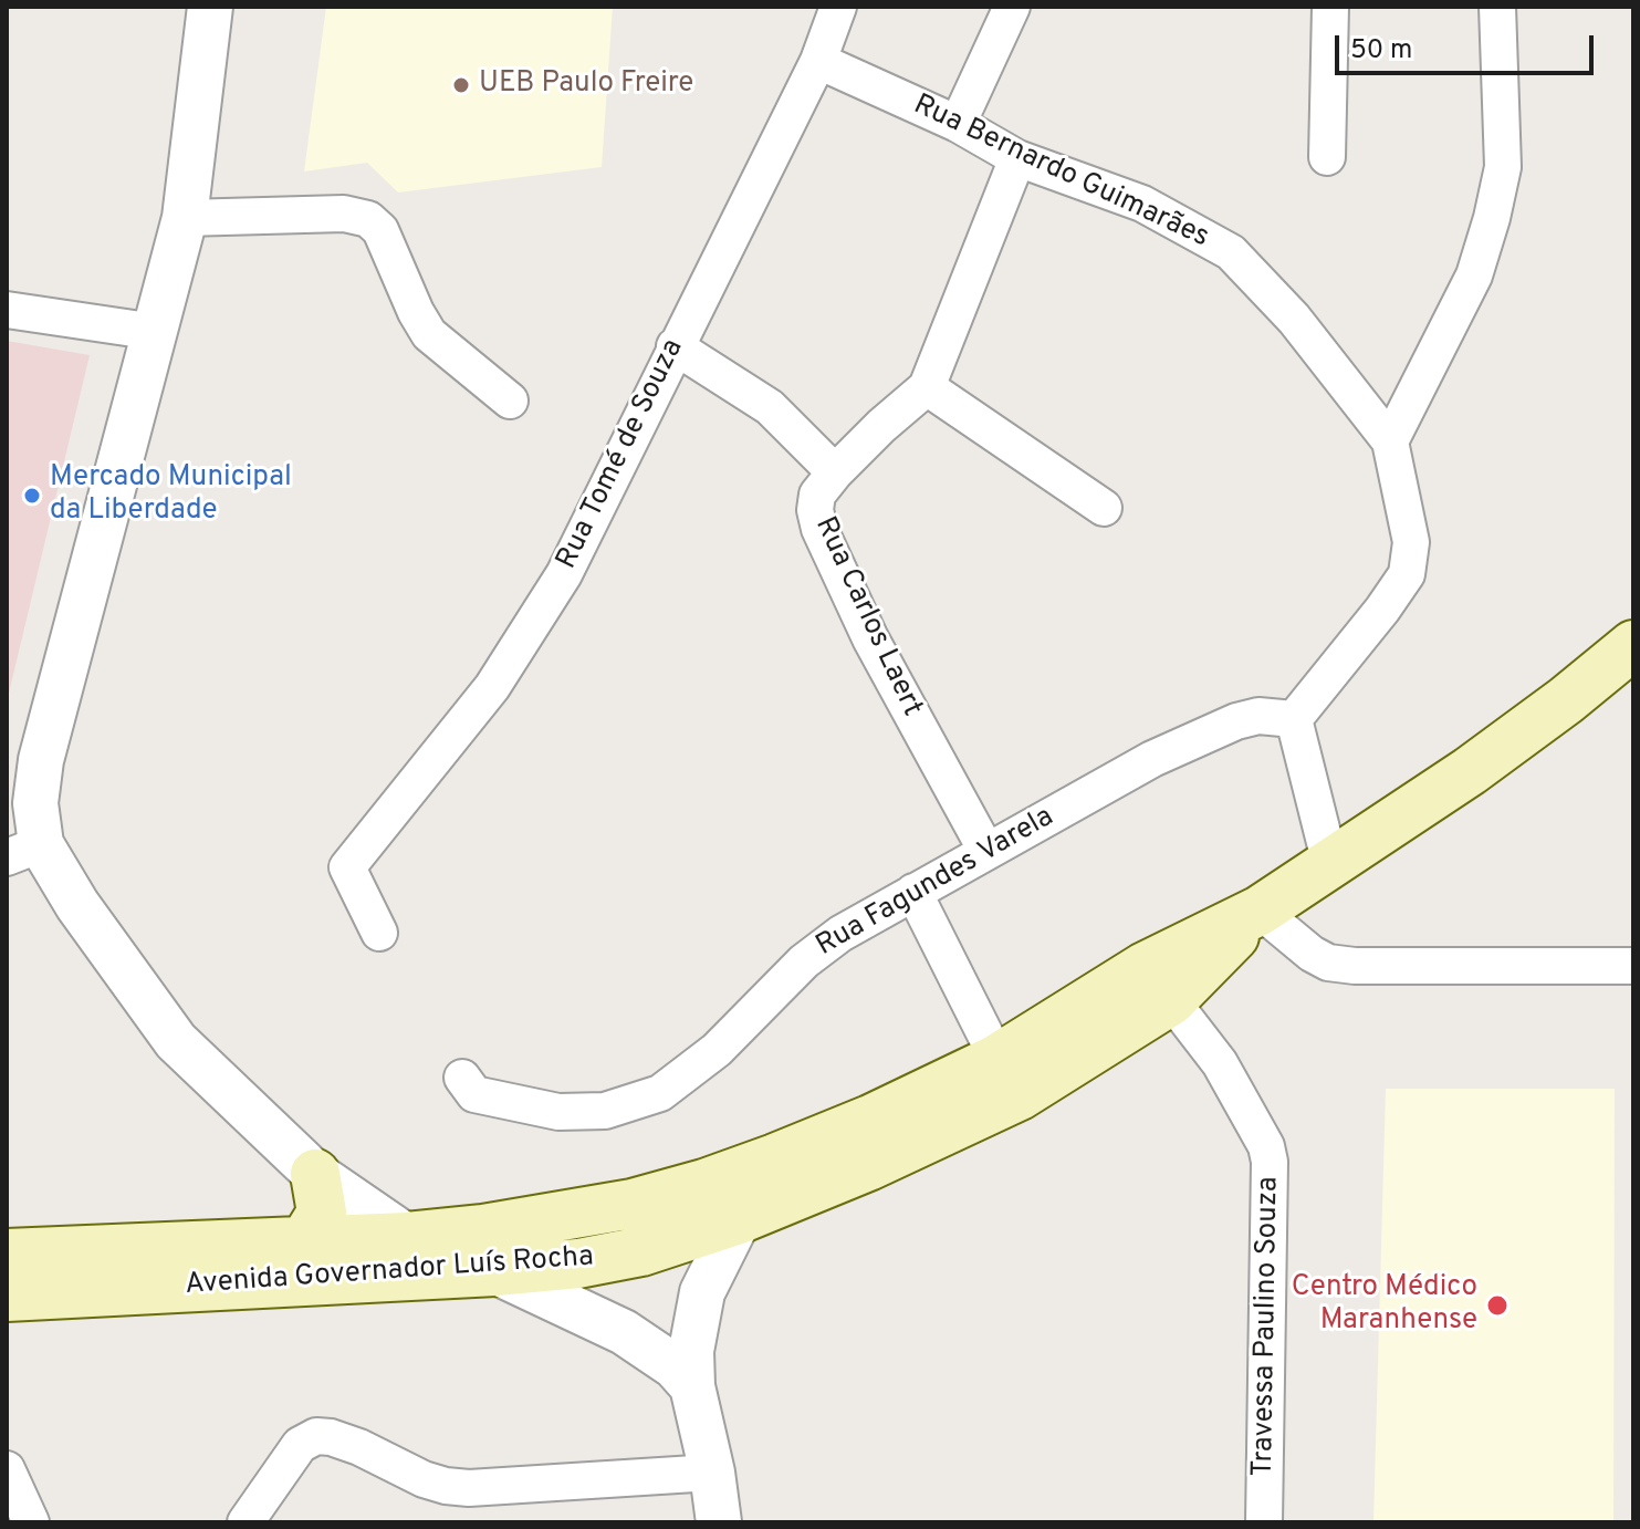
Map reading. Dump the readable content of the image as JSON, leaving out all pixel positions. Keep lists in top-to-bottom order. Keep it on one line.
{"streets":{"main road":["Avenida Governador Luís Rocha"],"street":["Rua Bernardo Guimarães","Rua Tomé de Souza","Rua Carlos Laert","Rua Fagundes Varela","Travessa Paulino Souza"]},"crossings":[["Rua Bernardo Guimarães","Rua Tomé de Souza"],["Rua Bernardo Guimarães","Rua Fagundes Varela"],["Rua Tomé de Souza","Rua Carlos Laert"],["Rua Carlos Laert","Rua Fagundes Varela"],["Avenida Governador Luís Rocha","Travessa Paulino Souza"]],"places":["UEB Paulo Freire","Mercado Municipal da Liberdade","Centro Médico Maranhense"],"scale_bar":"50 m"}
